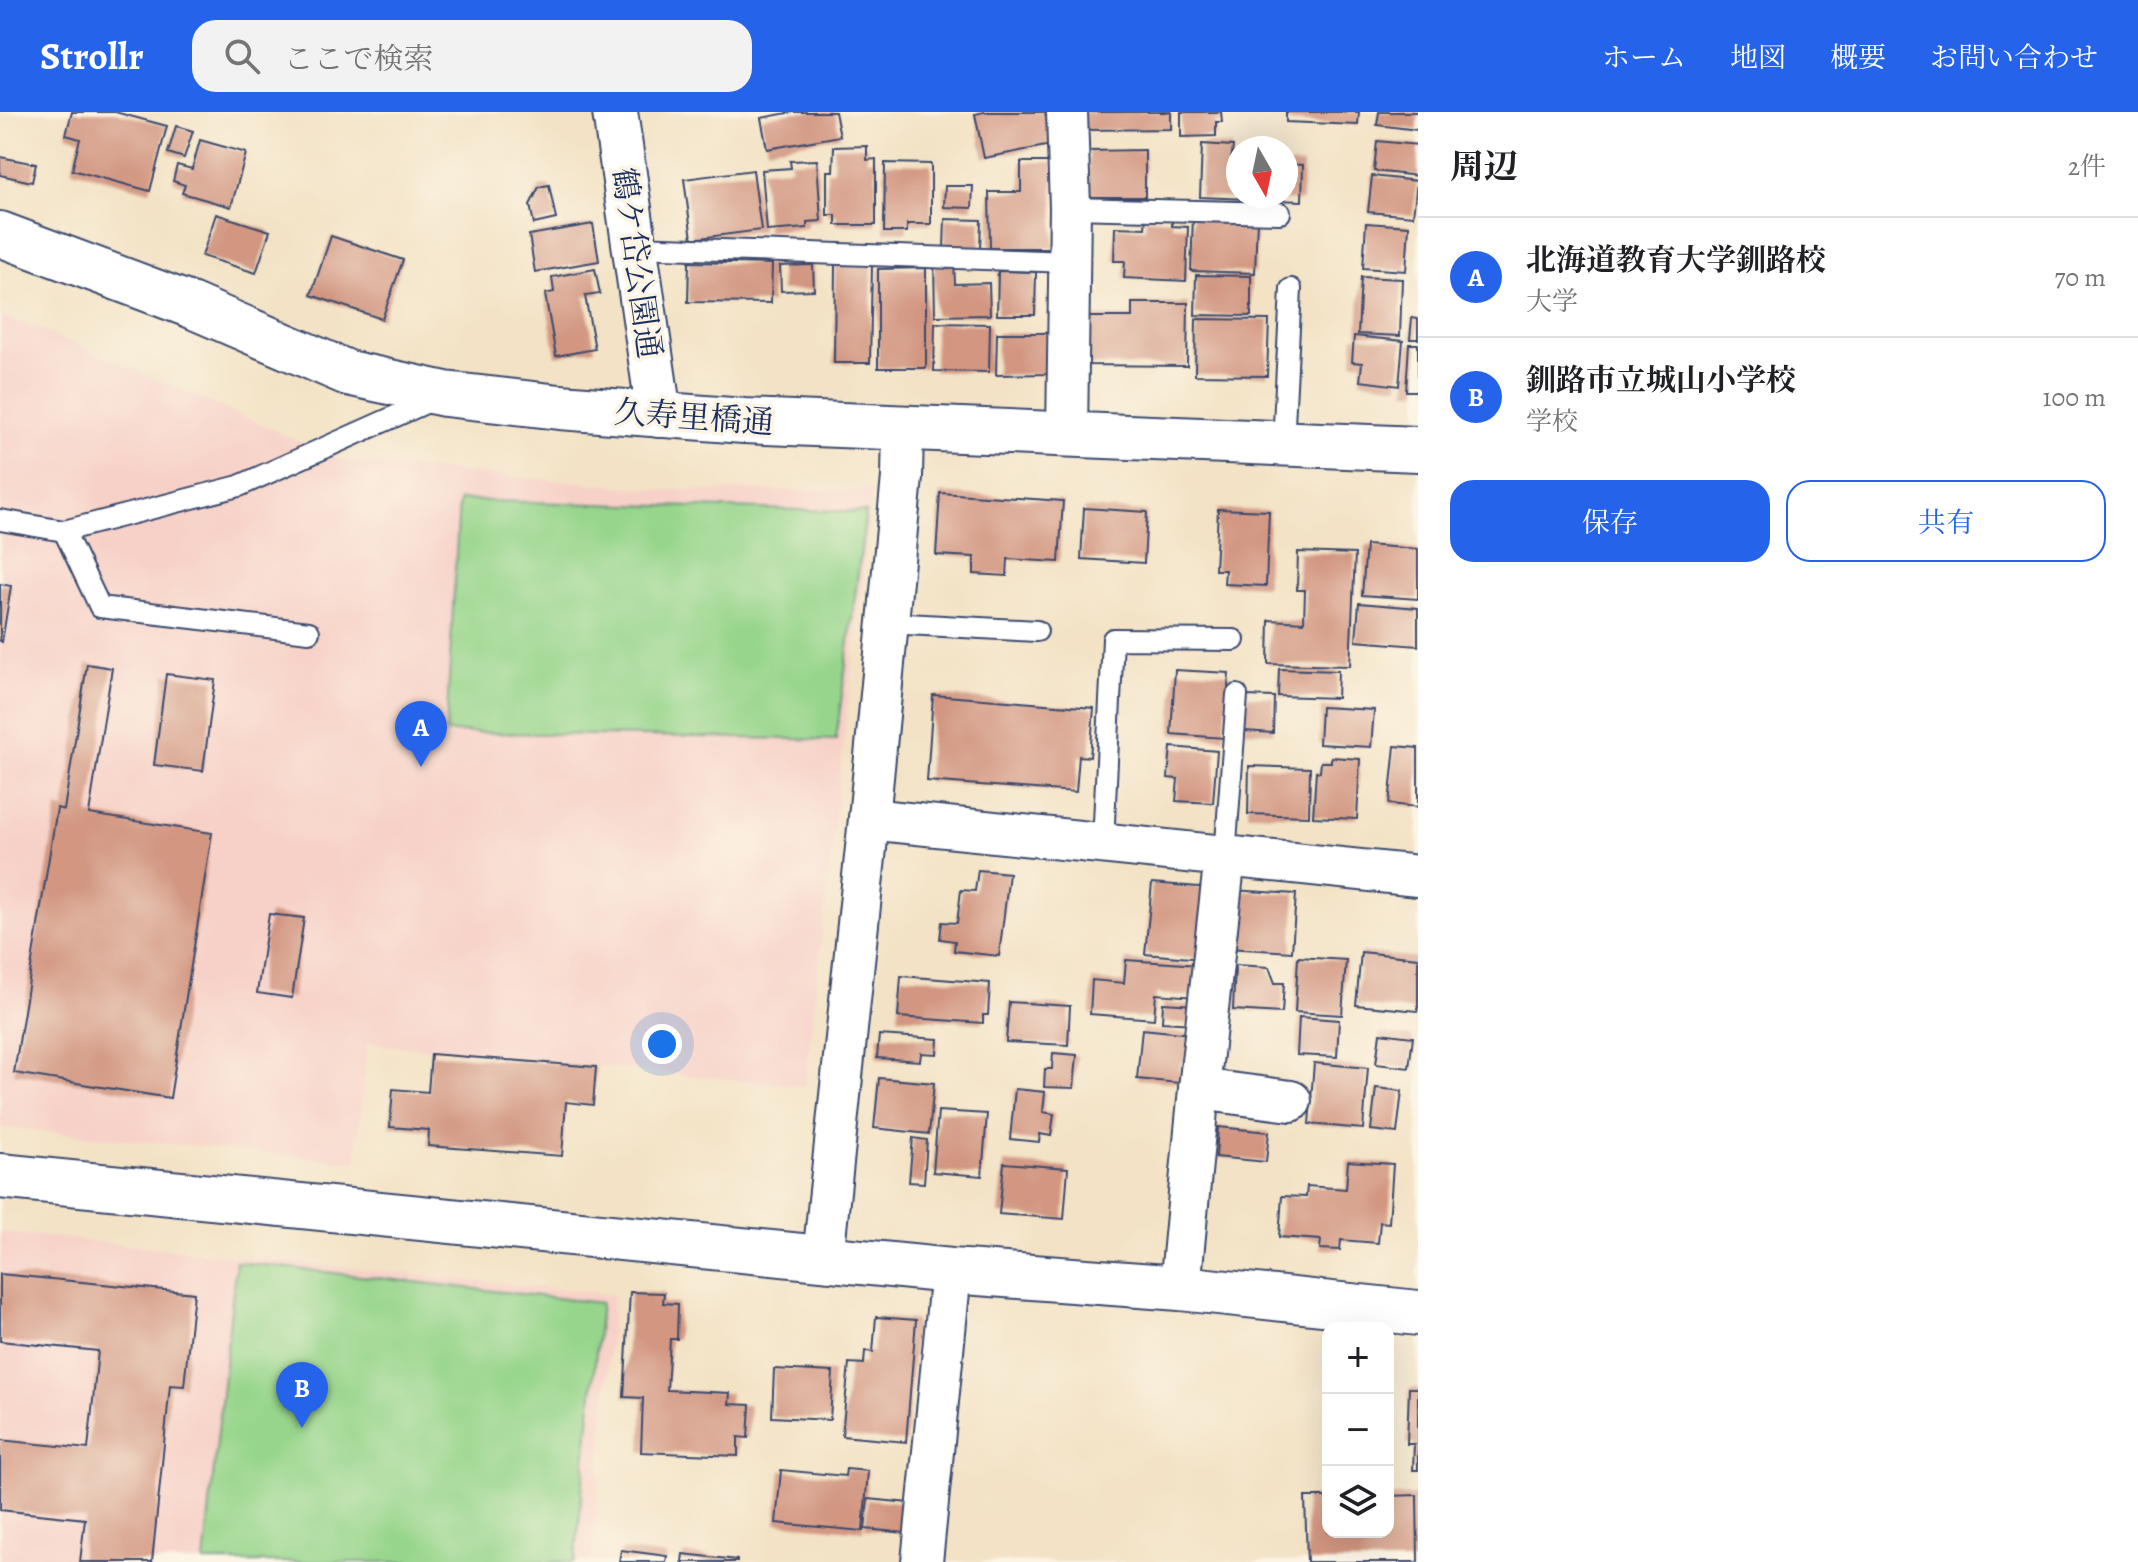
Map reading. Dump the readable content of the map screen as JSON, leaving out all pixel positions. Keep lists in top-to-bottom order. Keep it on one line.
{"streets":{"street":["鶴ケ岱公園通","久寿里橋通"]},"crossings":[["鶴ケ岱公園通","久寿里橋通"]],"north":"bottom","page":{"header":"Strollr","search":"ここで検索","nav":["ホーム","地図","概要","お問い合わせ"],"heading":["周辺","2件"],"list":[{"mark":"A","name":"北海道教育大学釧路校","note":"大学","value":"70 m"},{"mark":"B","name":"釧路市立城山小学校","note":"学校","value":"100 m"}],"buttons":["保存","共有"],"pins":["A","B"],"map_buttons":["+","−"]}}
